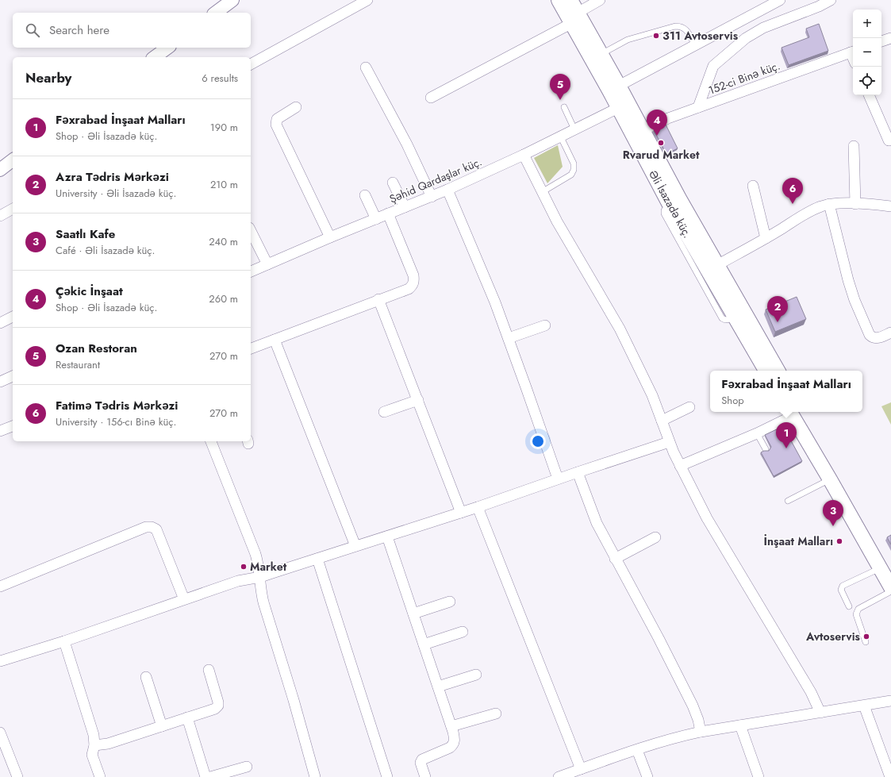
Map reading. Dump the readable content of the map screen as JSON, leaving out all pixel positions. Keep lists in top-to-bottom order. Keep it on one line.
{"streets":{"main road":["Əli İsazadə küç."],"street":["152-ci Binə küç.","Şəhid Qardaşlar küç."]},"crossings":[["152-ci Binə küç.","Əli İsazadə küç."],["Şəhid Qardaşlar küç.","Əli İsazadə küç."]],"places":["311 Avtoservis","Rvarud Market","İnşaat Malları","Market","Avtoservis"],"page":{"map_buttons":["+","−"],"search":"Search here","heading":["Nearby","6 results"],"pins":["5","4","6","2","1","3"],"list":[{"mark":"1","name":"Fəxrabad İnşaat Malları","note":"Shop · Əli İsazadə küç.","value":"190 m"},{"mark":"2","name":"Azra Tədris Mərkəzi","note":"University · Əli İsazadə küç.","value":"210 m"},{"mark":"3","name":"Saatlı Kafe","note":"Café · Əli İsazadə küç.","value":"240 m"},{"mark":"4","name":"Çəkic İnşaat","note":"Shop · Əli İsazadə küç.","value":"260 m"},{"mark":"5","name":"Ozan Restoran","note":"Restaurant","value":"270 m"},{"mark":"6","name":"Fatimə Tədris Mərkəzi","note":"University · 156-cı Binə küç.","value":"270 m"}],"popup":["Fəxrabad İnşaat Malları","Shop"]}}
